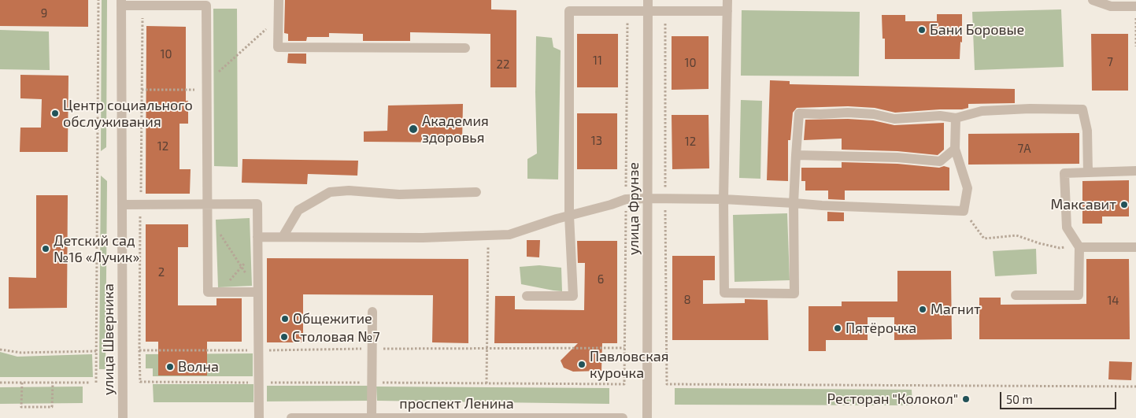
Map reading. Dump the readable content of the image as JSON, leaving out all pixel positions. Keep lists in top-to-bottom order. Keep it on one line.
{"streets":{"street":["улица Фрунзе","улица Шверника","проспект Ленина"]},"places":["Бани Боровые","Центр социального обслуживания","Академия здоровья","Максавит","Детский сад №16 «Лучик»","Магнит","Общежитие","Пятёрочка","Столовая №7","Павловская курочка","Волна","Ресторан \"Колокол\""],"house_numbers":["9","10","11","7","10","22","13","12","12","7А","2","6","8","14"],"scale_bar":"50 m"}
